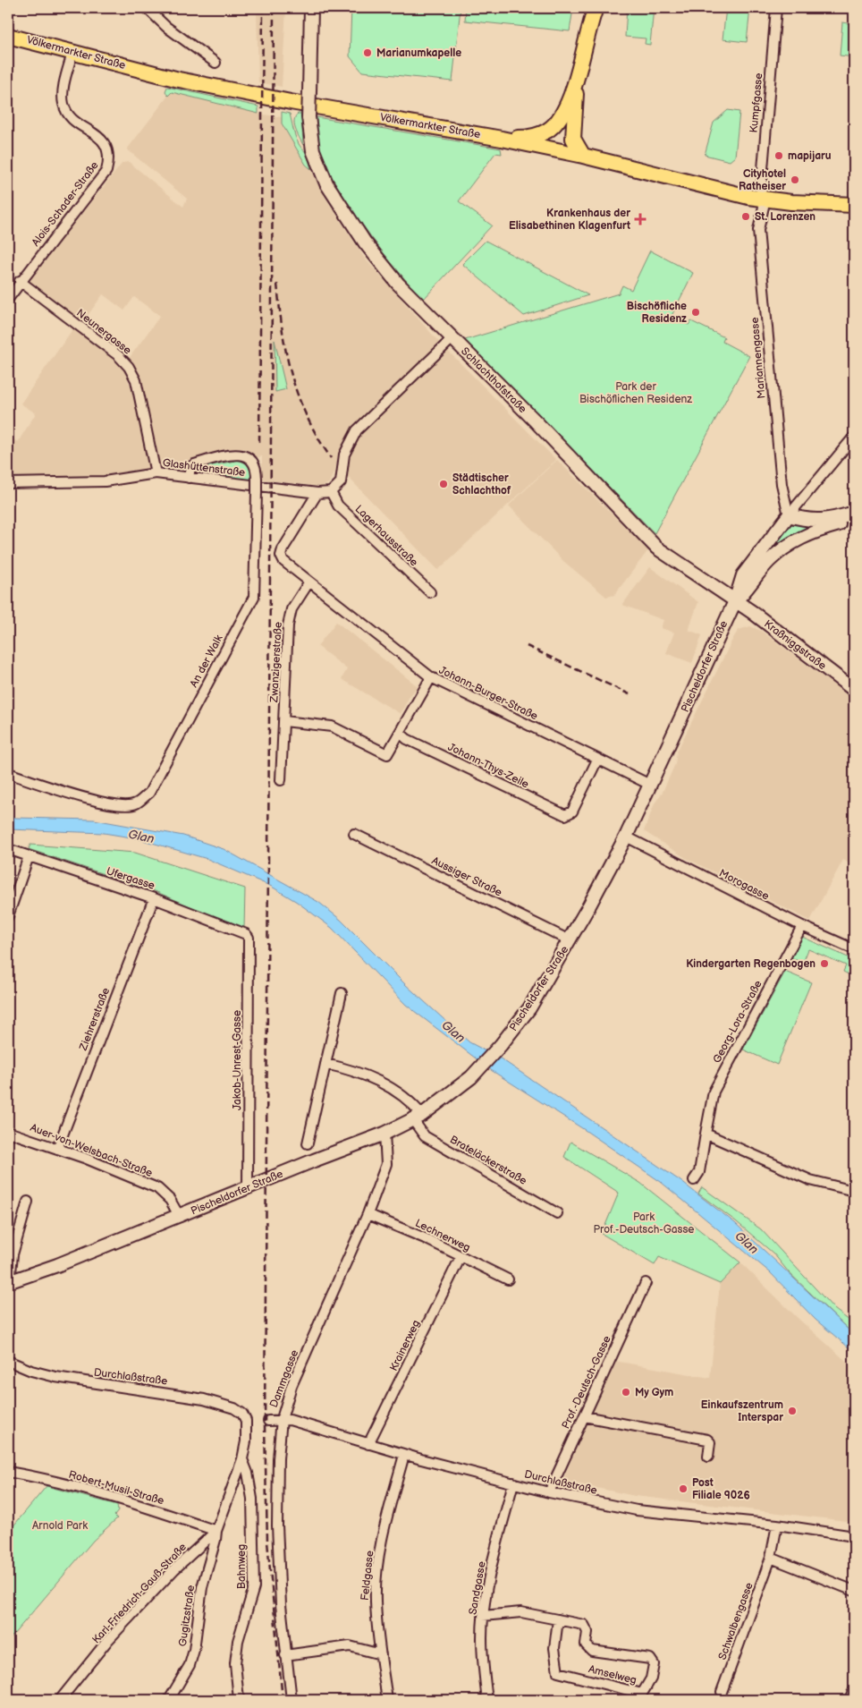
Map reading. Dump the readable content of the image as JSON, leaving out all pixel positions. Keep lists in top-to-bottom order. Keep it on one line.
{"streets":{"main road":["Völkermarkter Straße","Schlachthofstraße","Kraßniggstraße","Pischeldorfer Straße"],"street":["Kumpfgasse","Alois-Schader-Straße","Neunergasse","Mariannengasse","Glashüttenstraße","Lagerhausstraße","An der Walk","Zwanzigerstraße","Johann-Burger-Straße","Johann-Thys-Zeile","Aussiger Straße","Ufergasse","Morogasse","Ziehrerstraße","Georg-Lora-Straße","Jakob-Unrest-Gasse","Auer-von-Welsbach-Straße","Brateläckerstraße","Lechnerweg","Krainerweg","Durchlaßstraße","Dammgasse","Prof.-Deutsch-Gasse","Robert-Musil-Straße","Bahnweg","Feldgasse","Sandgasse","Karl-Friedrich-Gauß-Straße","Gugitzstraße","Schwalbengasse","Amselweg"]},"crossings":[["Völkermarkter Straße","Kumpfgasse"],["Völkermarkter Straße","Alois-Schader-Straße"],["Völkermarkter Straße","Mariannengasse"],["Kumpfgasse","Mariannengasse"],["Alois-Schader-Straße","Neunergasse"],["Neunergasse","Glashüttenstraße"],["Mariannengasse","Pischeldorfer Straße"],["Schlachthofstraße","Kraßniggstraße"],["Schlachthofstraße","Pischeldorfer Straße"],["Glashüttenstraße","An der Walk"],["Kraßniggstraße","Pischeldorfer Straße"],["Zwanzigerstraße","Johann-Burger-Straße"],["Pischeldorfer Straße","Johann-Burger-Straße"],["Pischeldorfer Straße","Aussiger Straße"],["Pischeldorfer Straße","Morogasse"],["Pischeldorfer Straße","Jakob-Unrest-Gasse"],["Pischeldorfer Straße","Auer-von-Welsbach-Straße"],["Pischeldorfer Straße","Brateläckerstraße"],["Pischeldorfer Straße","Dammgasse"],["Johann-Burger-Straße","Johann-Thys-Zeile"],["Ufergasse","Ziehrerstraße"],["Ufergasse","Jakob-Unrest-Gasse"],["Morogasse","Georg-Lora-Straße"],["Ziehrerstraße","Auer-von-Welsbach-Straße"],["Lechnerweg","Krainerweg"],["Lechnerweg","Dammgasse"],["Krainerweg","Durchlaßstraße"],["Durchlaßstraße","Dammgasse"],["Durchlaßstraße","Prof.-Deutsch-Gasse"],["Durchlaßstraße","Feldgasse"],["Durchlaßstraße","Sandgasse"],["Durchlaßstraße","Karl-Friedrich-Gauß-Straße"],["Durchlaßstraße","Schwalbengasse"],["Robert-Musil-Straße","Karl-Friedrich-Gauß-Straße"],["Robert-Musil-Straße","Gugitzstraße"],["Bahnweg","Karl-Friedrich-Gauß-Straße"],["Sandgasse","Amselweg"],["Karl-Friedrich-Gauß-Straße","Gugitzstraße"]],"water":["Glan"],"parks":["Park der Bischöflichen Residenz","Park Prof.-Deutsch-Gasse","Arnold Park"],"places":{"other":["Marianumkapelle","mapijaru","Cityhotel Ratheiser","St. Lorenzen","Bischöfliche Residenz","Städtischer Schlachthof","Kindergarten Regenbogen","My Gym","Einkaufszentrum Interspar","Post Filiale 9026"],"health":["Krankenhaus der Elisabethinen Klagenfurt"]}}
